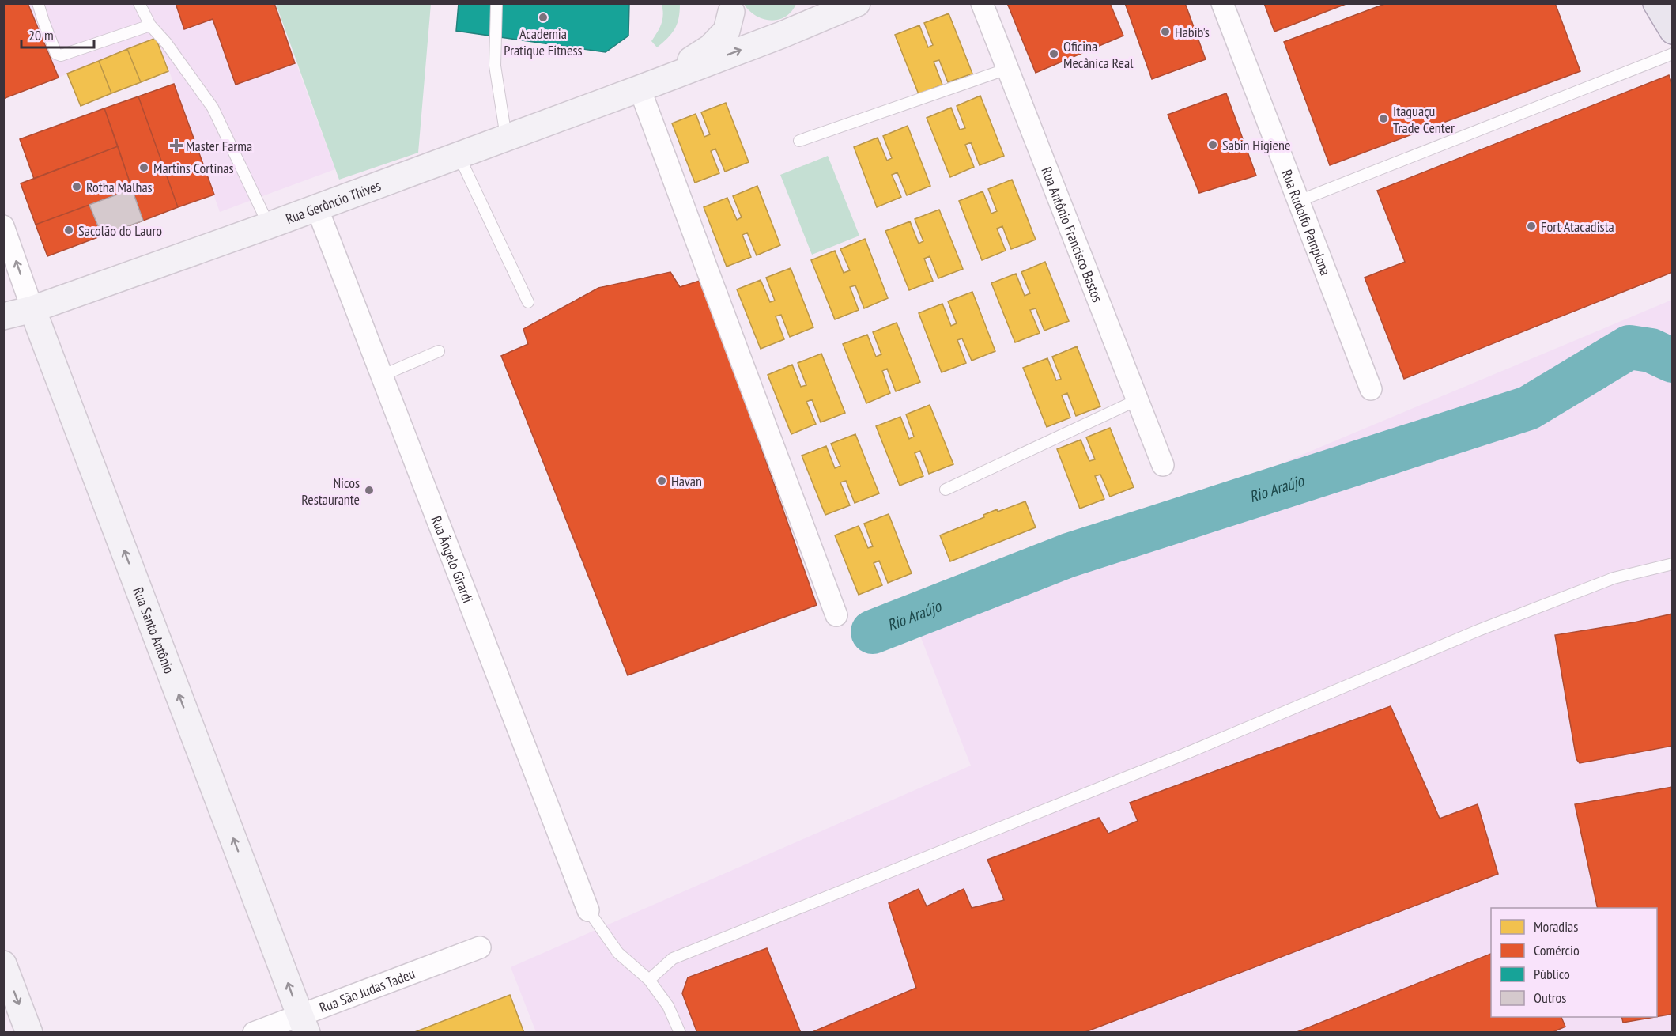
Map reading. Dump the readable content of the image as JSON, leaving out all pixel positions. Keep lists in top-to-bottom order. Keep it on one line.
{"streets":{"main road":["Rua Gerôncio Thives","Rua Santo Antônio"],"street":["Rua Rudolfo Pamplona","Rua Antônio Francisco Bastos","Rua Ângelo Girardi","Rua São Judas Tadeu"]},"crossings":[["Rua Gerôncio Thives","Rua Ângelo Girardi"],["Rua Gerôncio Thives","Rua Santo Antônio"],["Rua Santo Antônio","Rua São Judas Tadeu"]],"one_way":["Rua Santo Antônio"],"water":["Rio Araújo"],"places":{"other":["Academia Pratique Fitness","Habib's","Oficina Mecânica Real","Itaguaçu Trade Center","Sabin Higiene","Martins Cortinas","Rotha Malhas","Fort Atacadista","Sacolão do Lauro","Havan","Nicos Restaurante"],"health":["Master Farma"]},"legend":["Moradias","Comércio","Público","Outros"],"scale_bar":"20 m"}
